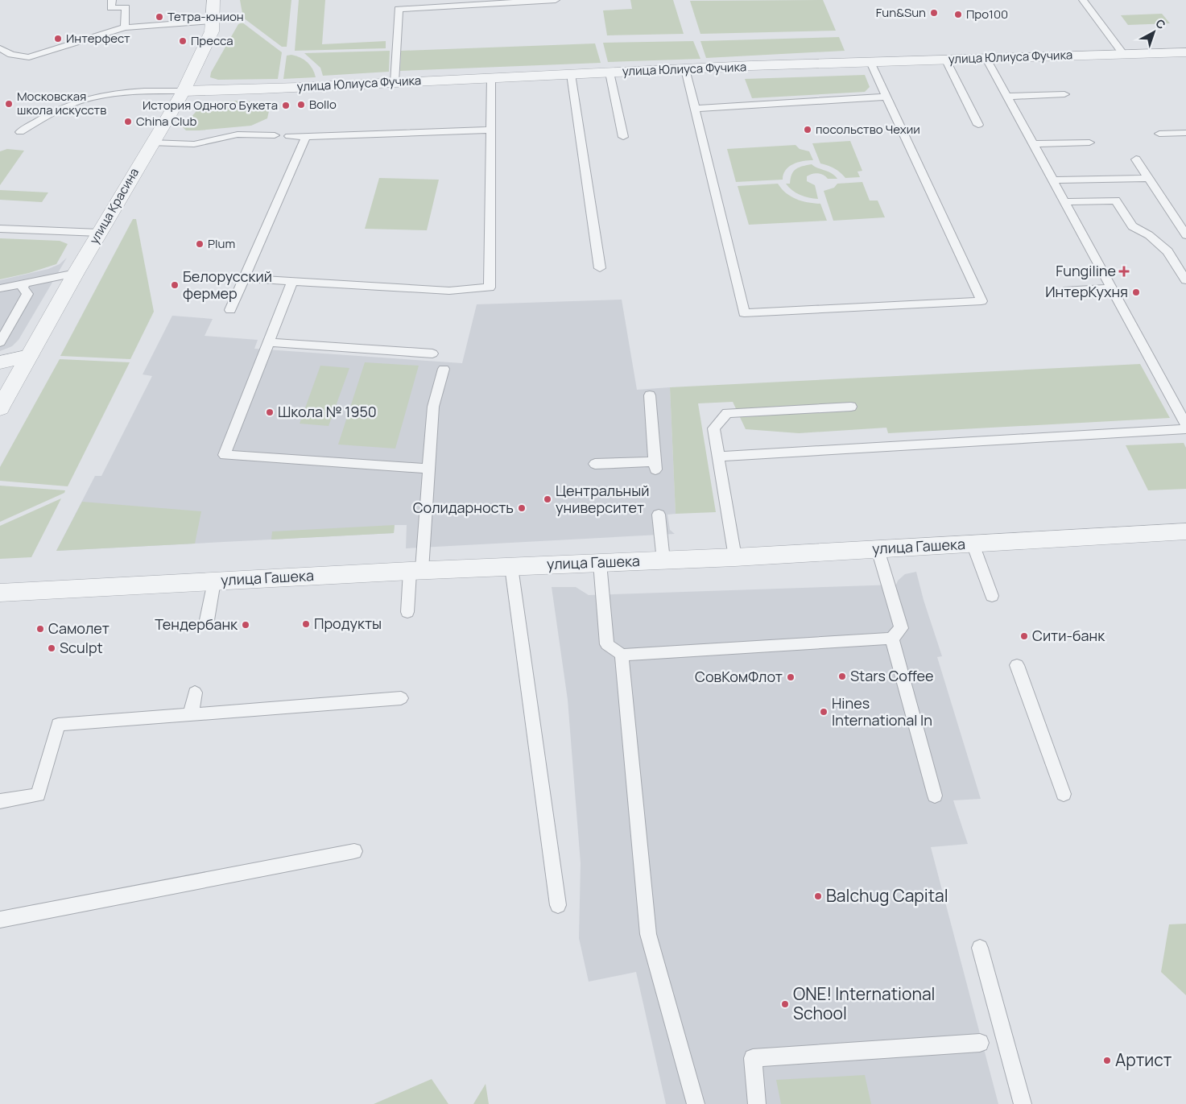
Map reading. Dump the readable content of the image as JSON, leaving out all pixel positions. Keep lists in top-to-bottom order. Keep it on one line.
{"streets":{"street":["улица Юлиуса Фучика","улица Красина","улица Гашека"]},"crossings":[["улица Юлиуса Фучика","улица Красина"]],"places":{"other":["Fun&Sun","Про100","Тетра-юнион","Интерфест","Пресса","Московская школа искусств","Bollo","История Одного Букета","China Club","посольство Чехии","Plum","Белорусский фермер","ИнтерКухня","Школа № 1950","Центральный университет","Солидарность","Продукты","Тендербанк","Самолет","Сити-банк","Sculpt","Stars Coffee","СовКомФлот","Hines International In","Balchug Capital","ONE! International School","Артист"],"health":["Fungiline"]},"north":"top right"}
